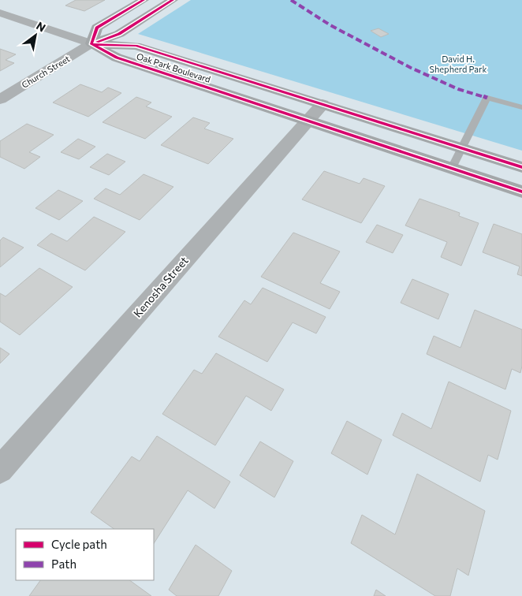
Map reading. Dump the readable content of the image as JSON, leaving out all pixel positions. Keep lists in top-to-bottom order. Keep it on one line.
{"streets":{"street":["Oak Park Boulevard","Church Street","Kenosha Street"]},"crossings":[["Oak Park Boulevard","Church Street"],["Oak Park Boulevard","Kenosha Street"]],"parks":["David H. Shepherd Park"],"legend":["Cycle path","Path"],"north":"top right"}
